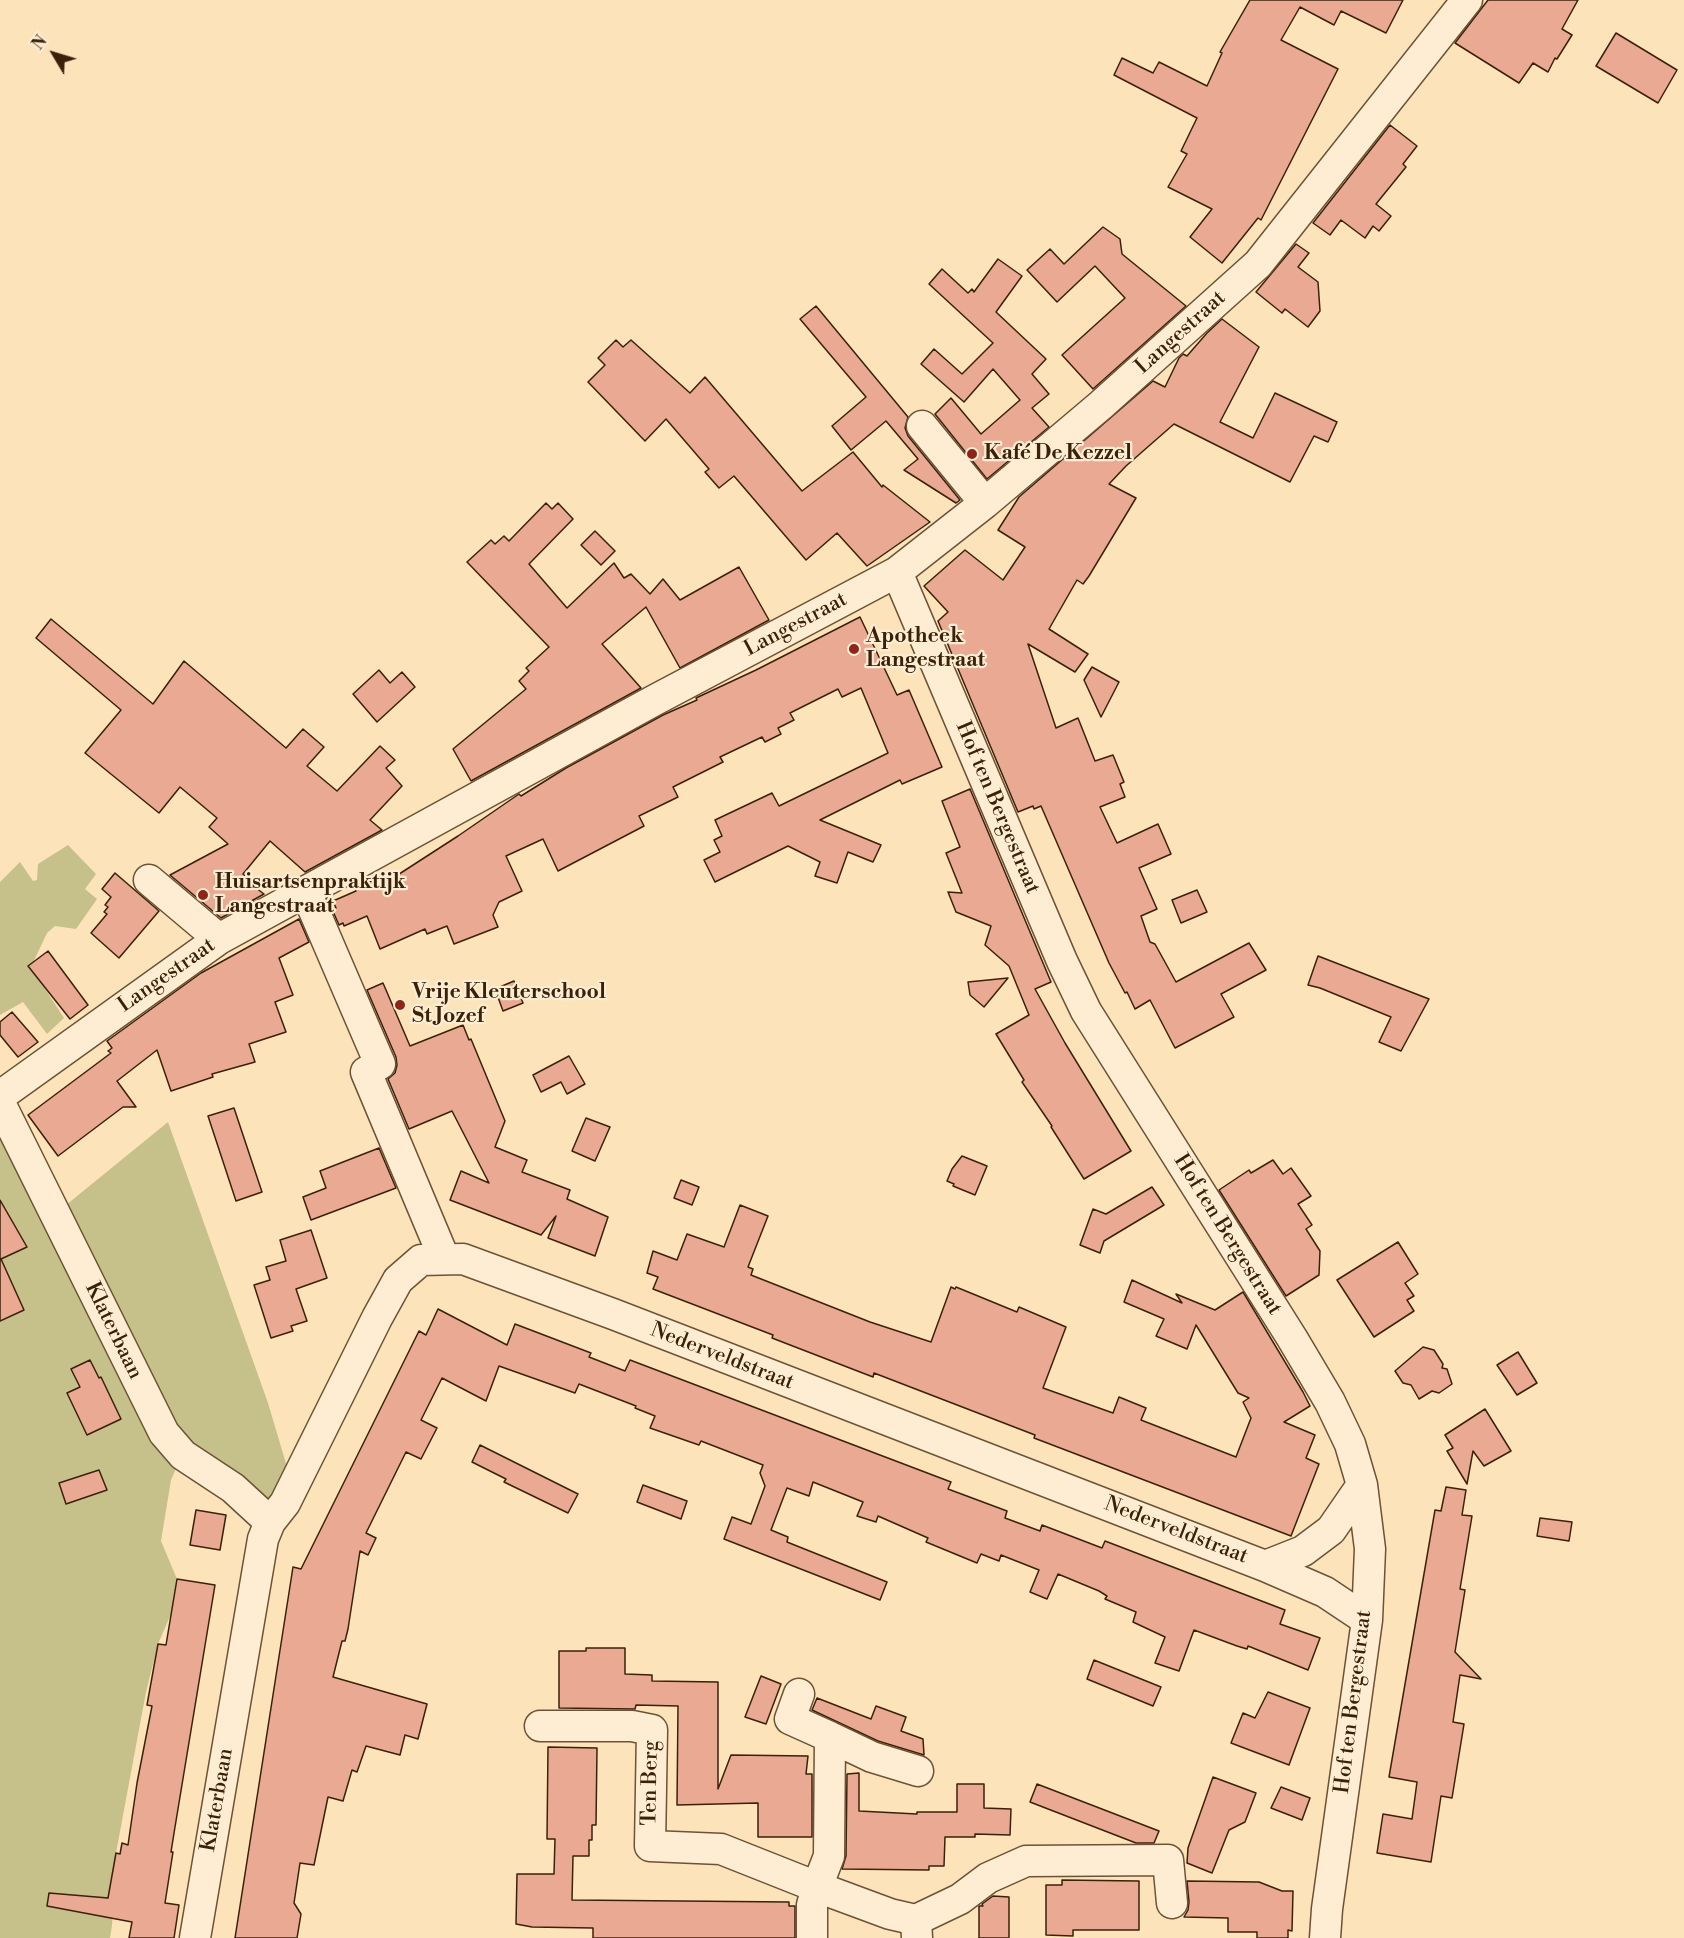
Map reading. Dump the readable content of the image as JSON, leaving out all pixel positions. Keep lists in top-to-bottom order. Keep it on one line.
{"streets":{"street":["Langestraat","Hof ten Bergestraat","Klaterbaan","Nederveldstraat","Ten Berg"]},"crossings":[["Langestraat","Hof ten Bergestraat"],["Hof ten Bergestraat","Nederveldstraat"],["Klaterbaan","Nederveldstraat"]],"places":["Kafé De Kezzel","Apotheek Langestraat","Huisartsenpraktijk Langestraat","Vrije Kleuterschool St Jozef"],"north":"top left"}
